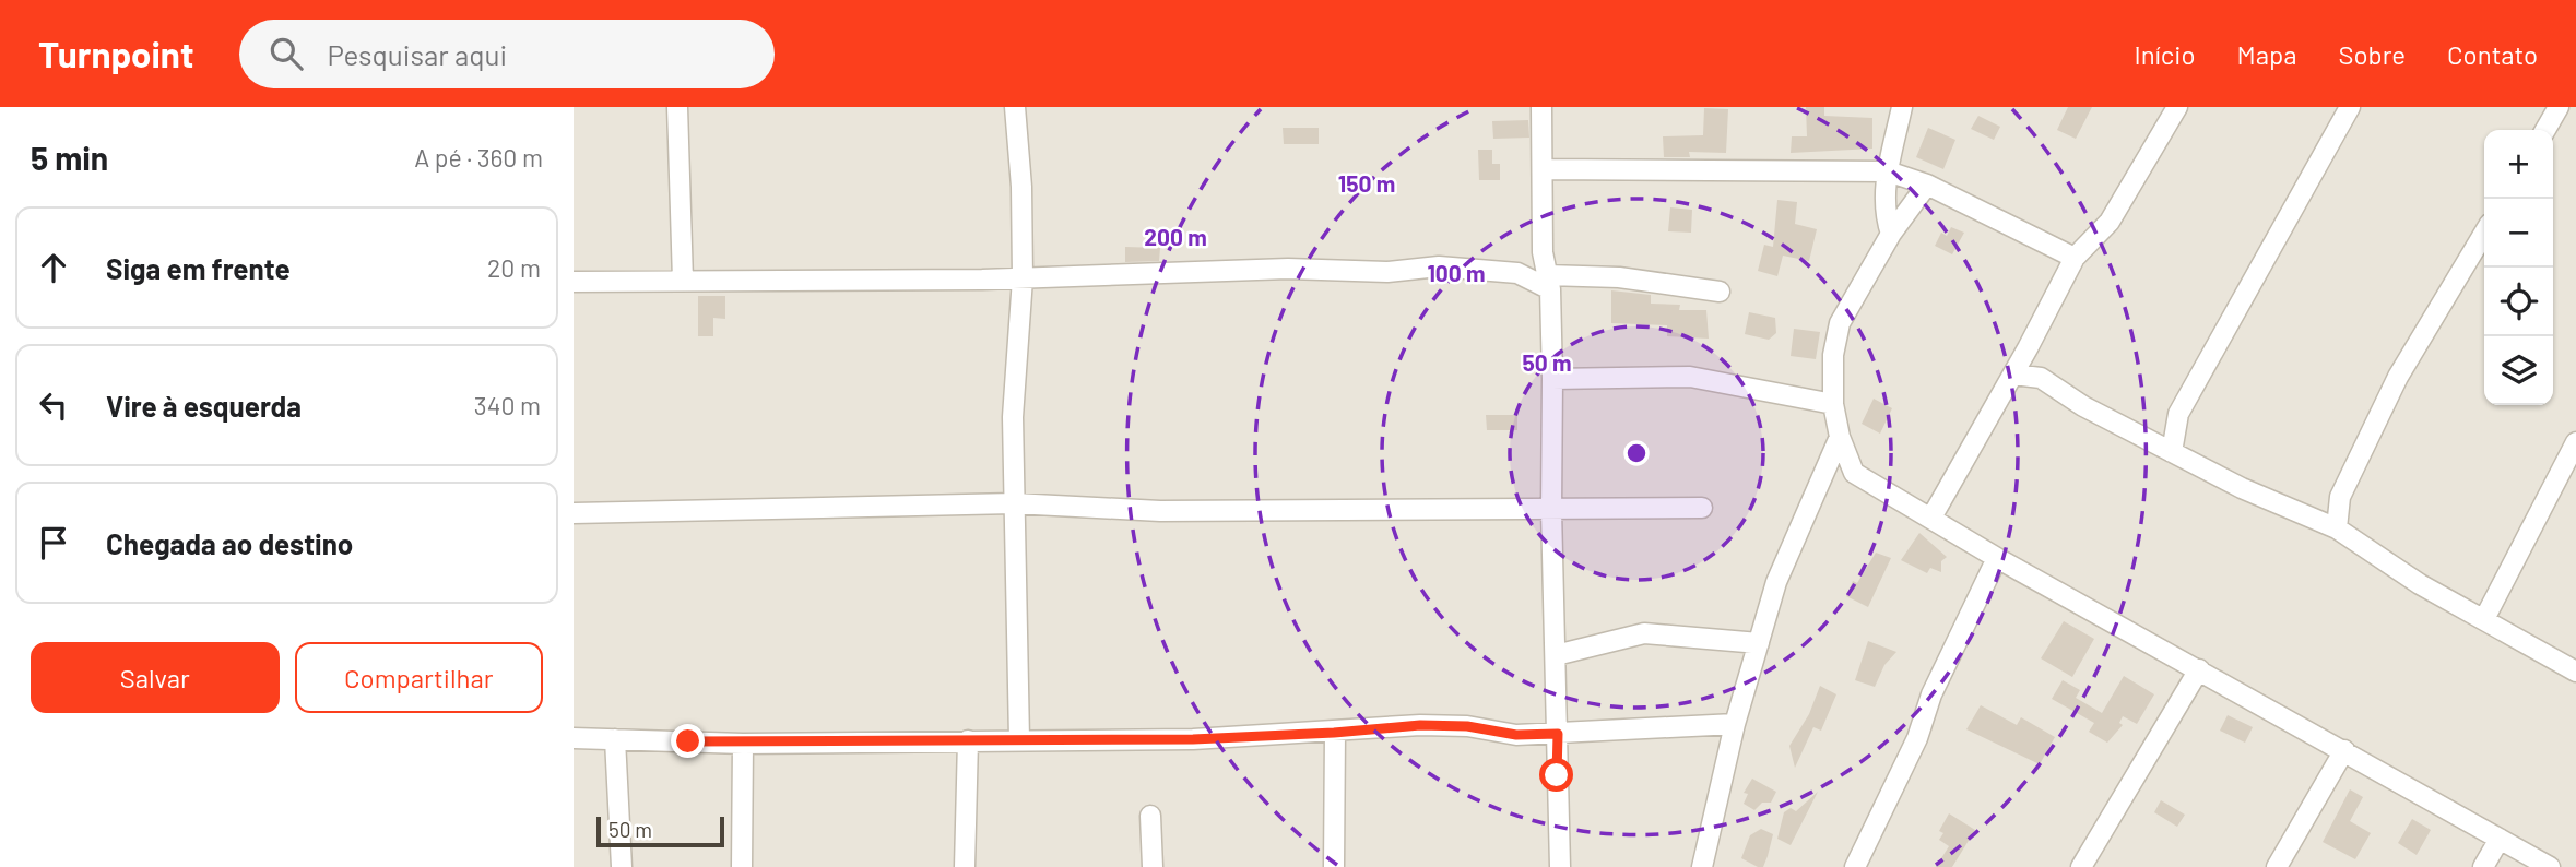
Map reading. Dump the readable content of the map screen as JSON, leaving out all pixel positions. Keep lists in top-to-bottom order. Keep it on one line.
{"scale_bar":"50 m","page":{"header":"Turnpoint","search":"Pesquisar aqui","nav":["Início","Mapa","Sobre","Contato"],"heading":["5 min","A pé · 360 m"],"map_buttons":["+","−"],"list":[["Siga em frente","20 m"],["Vire à esquerda","340 m"],"Chegada ao destino"],"buttons":["Salvar","Compartilhar"],"scale":"50 m"},"rings":["150 m","200 m","100 m","50 m"]}
